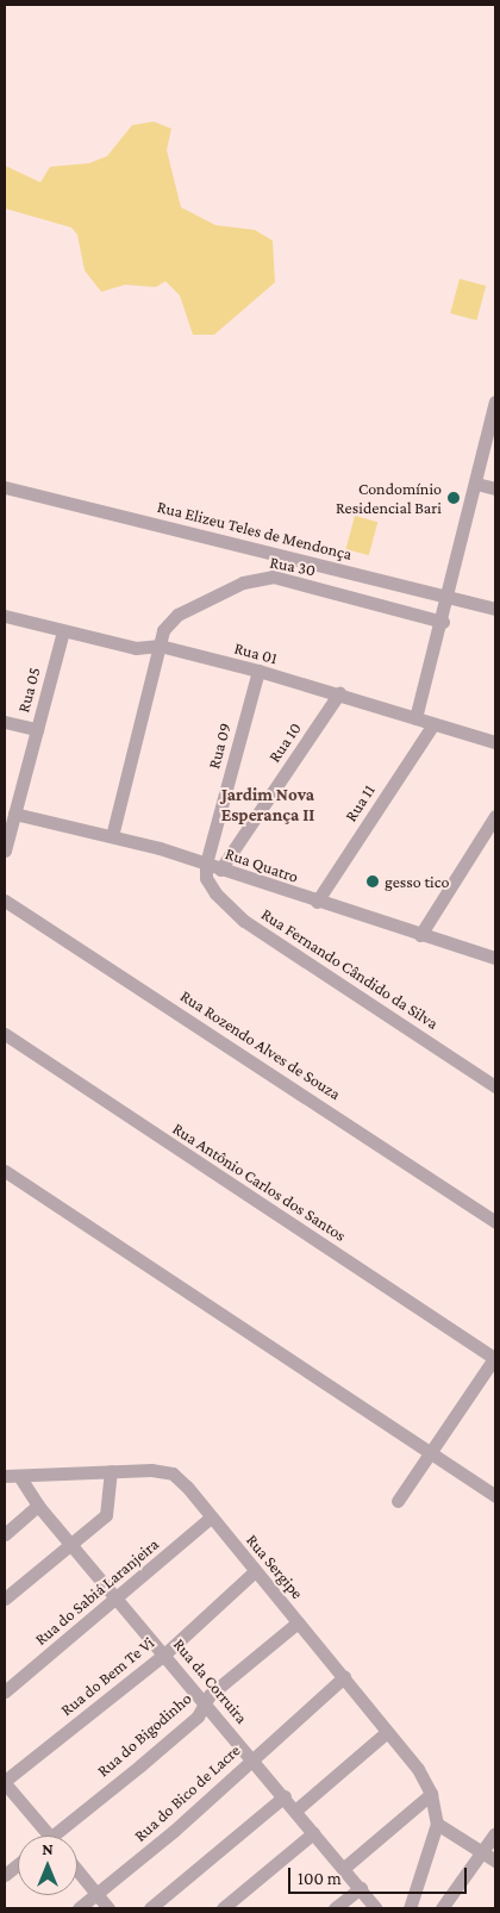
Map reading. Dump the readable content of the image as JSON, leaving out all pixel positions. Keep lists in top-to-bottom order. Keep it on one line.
{"streets":{"street":["Rua Elizeu Teles de Mendonça","Rua 30","Rua 01","Rua 05","Rua 10","Rua 09","Rua 11","Rua Quatro","Rua Fernando Cândido da Silva","Rua Rozendo Alves de Souza","Rua Antônio Carlos dos Santos","Rua Sergipe","Rua do Sabiá Laranjeira","Rua do Bem Te Vi","Rua da Corruira","Rua do Bigodinho","Rua do Bico de Lacre"]},"crossings":[["Rua 30","Rua 01"],["Rua 30","Rua Quatro"],["Rua 01","Rua 05"],["Rua 01","Rua 10"],["Rua 01","Rua 09"],["Rua 01","Rua 11"],["Rua 05","Rua Quatro"],["Rua 10","Rua Quatro"],["Rua 09","Rua Quatro"],["Rua 09","Rua Fernando Cândido da Silva"],["Rua 11","Rua Quatro"],["Rua Quatro","Rua Fernando Cândido da Silva"],["Rua Sergipe","Rua do Sabiá Laranjeira"],["Rua Sergipe","Rua do Bem Te Vi"],["Rua Sergipe","Rua da Corruira"],["Rua Sergipe","Rua do Bigodinho"],["Rua Sergipe","Rua do Bico de Lacre"],["Rua do Sabiá Laranjeira","Rua da Corruira"],["Rua do Bem Te Vi","Rua da Corruira"],["Rua da Corruira","Rua do Bigodinho"],["Rua da Corruira","Rua do Bico de Lacre"]],"districts":["Jardim Nova Esperança II"],"places":["Condomínio Residencial Bari","gesso tico"],"scale_bar":"100 m","north":"top"}
